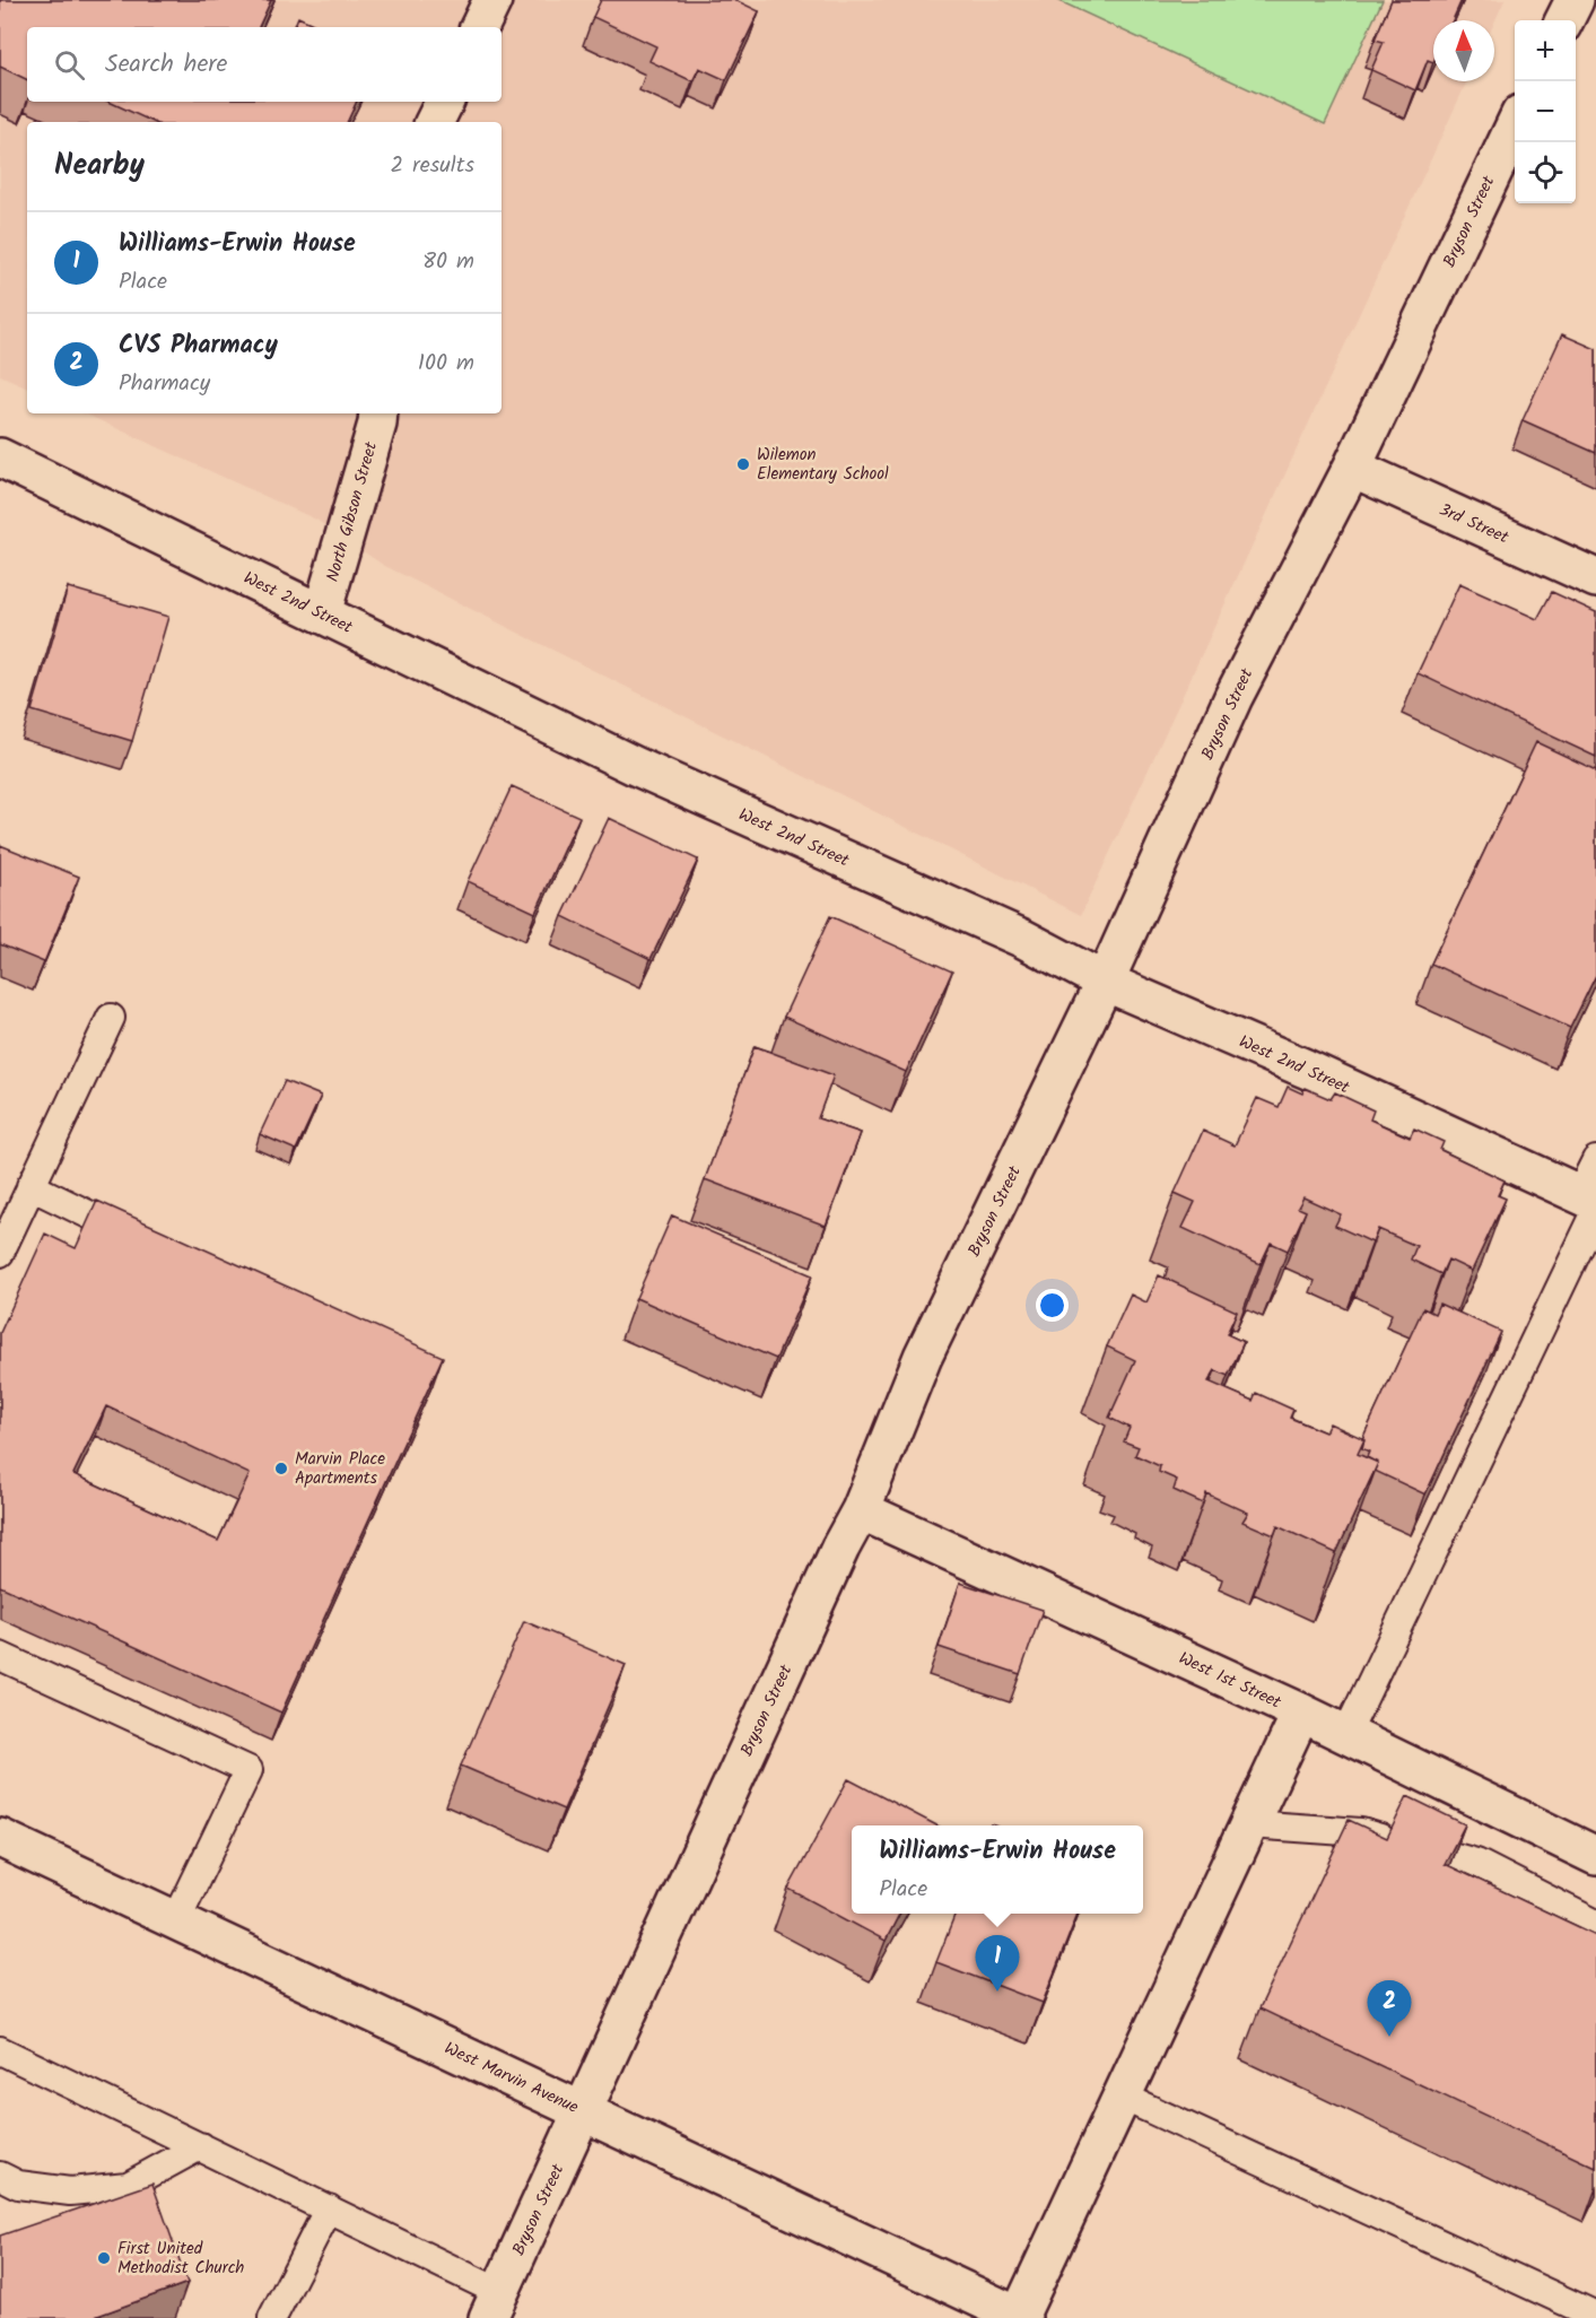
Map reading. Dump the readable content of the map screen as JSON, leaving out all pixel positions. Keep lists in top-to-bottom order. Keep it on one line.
{"streets":{"street":["Bryson Street","North Gibson Street","3rd Street","West 2nd Street","West 1st Street","West Marvin Avenue"]},"crossings":[["Bryson Street","3rd Street"],["Bryson Street","West 2nd Street"],["Bryson Street","West 1st Street"],["Bryson Street","West Marvin Avenue"],["North Gibson Street","West 2nd Street"]],"places":["Wilemon Elementary School","Marvin Place Apartments","First United Methodist Church"],"north":"top","page":{"map_buttons":["+","−"],"search":"Search here","heading":["Nearby","2 results"],"list":[{"mark":"1","name":"Williams-Erwin House","note":"Place","value":"80 m"},{"mark":"2","name":"CVS Pharmacy","note":"Pharmacy","value":"100 m"}],"popup":["Williams-Erwin House","Place"],"pins":["1","2"]}}
